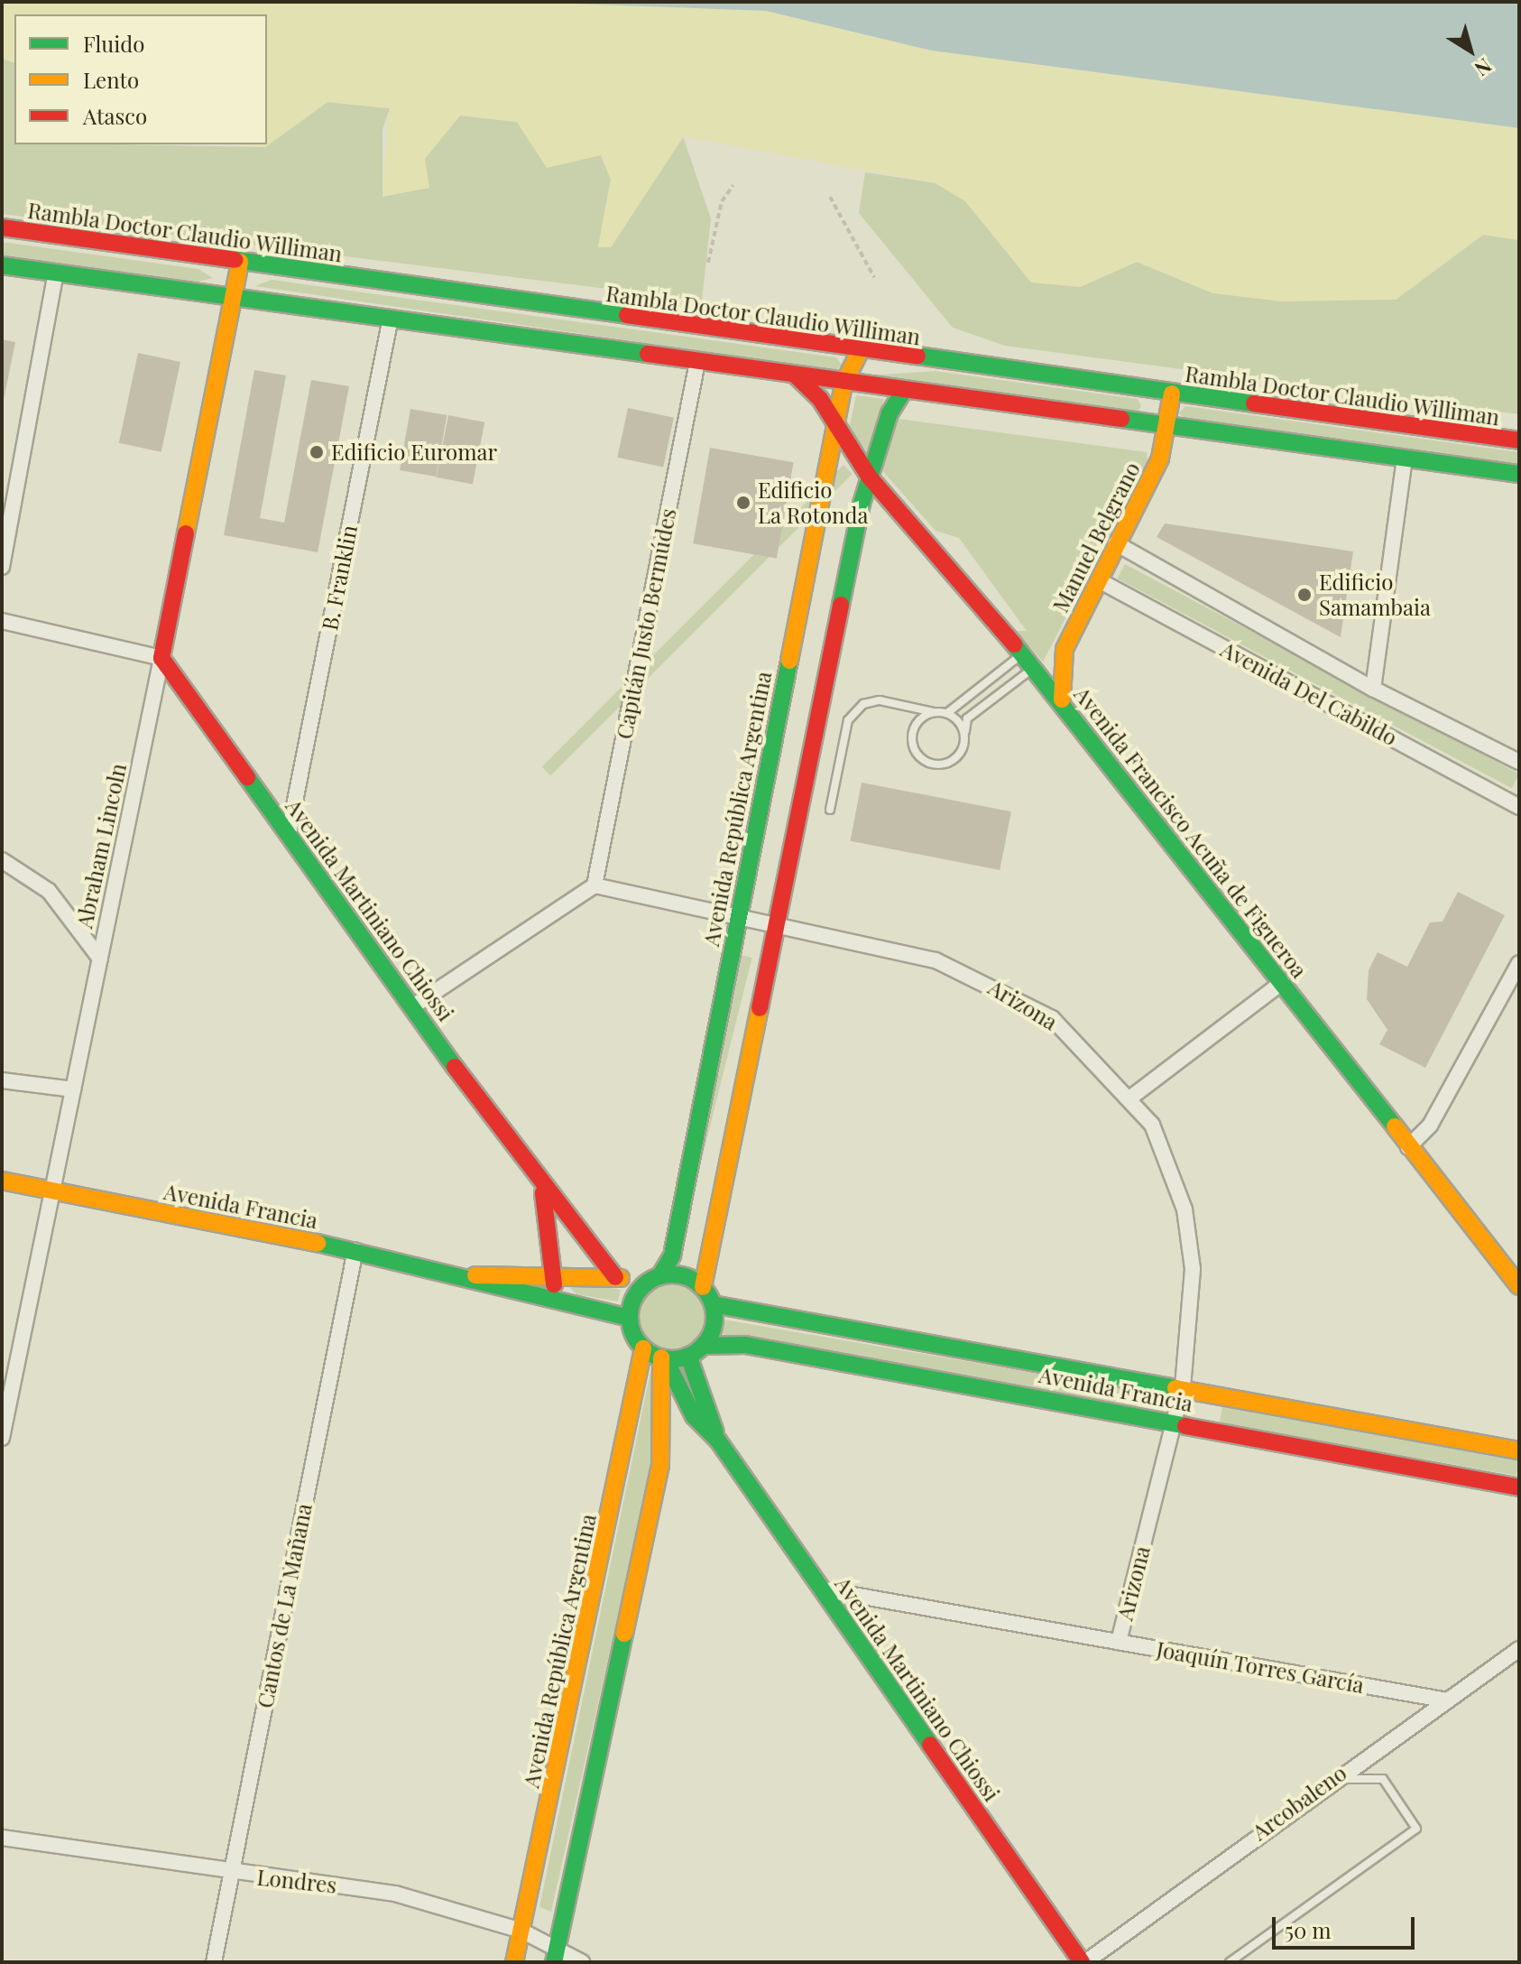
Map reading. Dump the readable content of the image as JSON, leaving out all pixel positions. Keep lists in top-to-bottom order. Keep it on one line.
{"streets":{"street":["Rambla Doctor Claudio Williman","Manuel Belgrano","B. Franklin","Capitán Justo Bermúdes","Avenida Del Cabildo","Avenida República Argentina","Avenida Francisco Acuña de Figueroa","Abraham Lincoln","Avenida Martiniano Chiossi","Arizona","Avenida Francia","Cantos de La Mañana","Joaquín Torres García","Arcobaleno","Londres"]},"crossings":[["Rambla Doctor Claudio Williman","Manuel Belgrano"],["Rambla Doctor Claudio Williman","Avenida República Argentina"],["Rambla Doctor Claudio Williman","Abraham Lincoln"],["Manuel Belgrano","Avenida Del Cabildo"],["Manuel Belgrano","Avenida Francisco Acuña de Figueroa"],["B. Franklin","Avenida Martiniano Chiossi"],["Capitán Justo Bermúdes","Arizona"],["Avenida República Argentina","Avenida Francisco Acuña de Figueroa"],["Avenida República Argentina","Avenida Martiniano Chiossi"],["Avenida República Argentina","Arizona"],["Avenida República Argentina","Avenida Francia"],["Avenida República Argentina","Londres"],["Abraham Lincoln","Avenida Martiniano Chiossi"],["Abraham Lincoln","Avenida Francia"],["Avenida Martiniano Chiossi","Avenida Francia"],["Avenida Martiniano Chiossi","Joaquín Torres García"],["Avenida Martiniano Chiossi","Arcobaleno"],["Arizona","Avenida Francia"],["Arizona","Joaquín Torres García"],["Avenida Francia","Cantos de La Mañana"],["Cantos de La Mañana","Londres"],["Joaquín Torres García","Arcobaleno"]],"places":["Edificio Euromar","Edificio La Rotonda","Edificio Samambaia"],"legend":["Fluido","Lento","Atasco"],"scale_bar":"50 m","north":"bottom right"}
